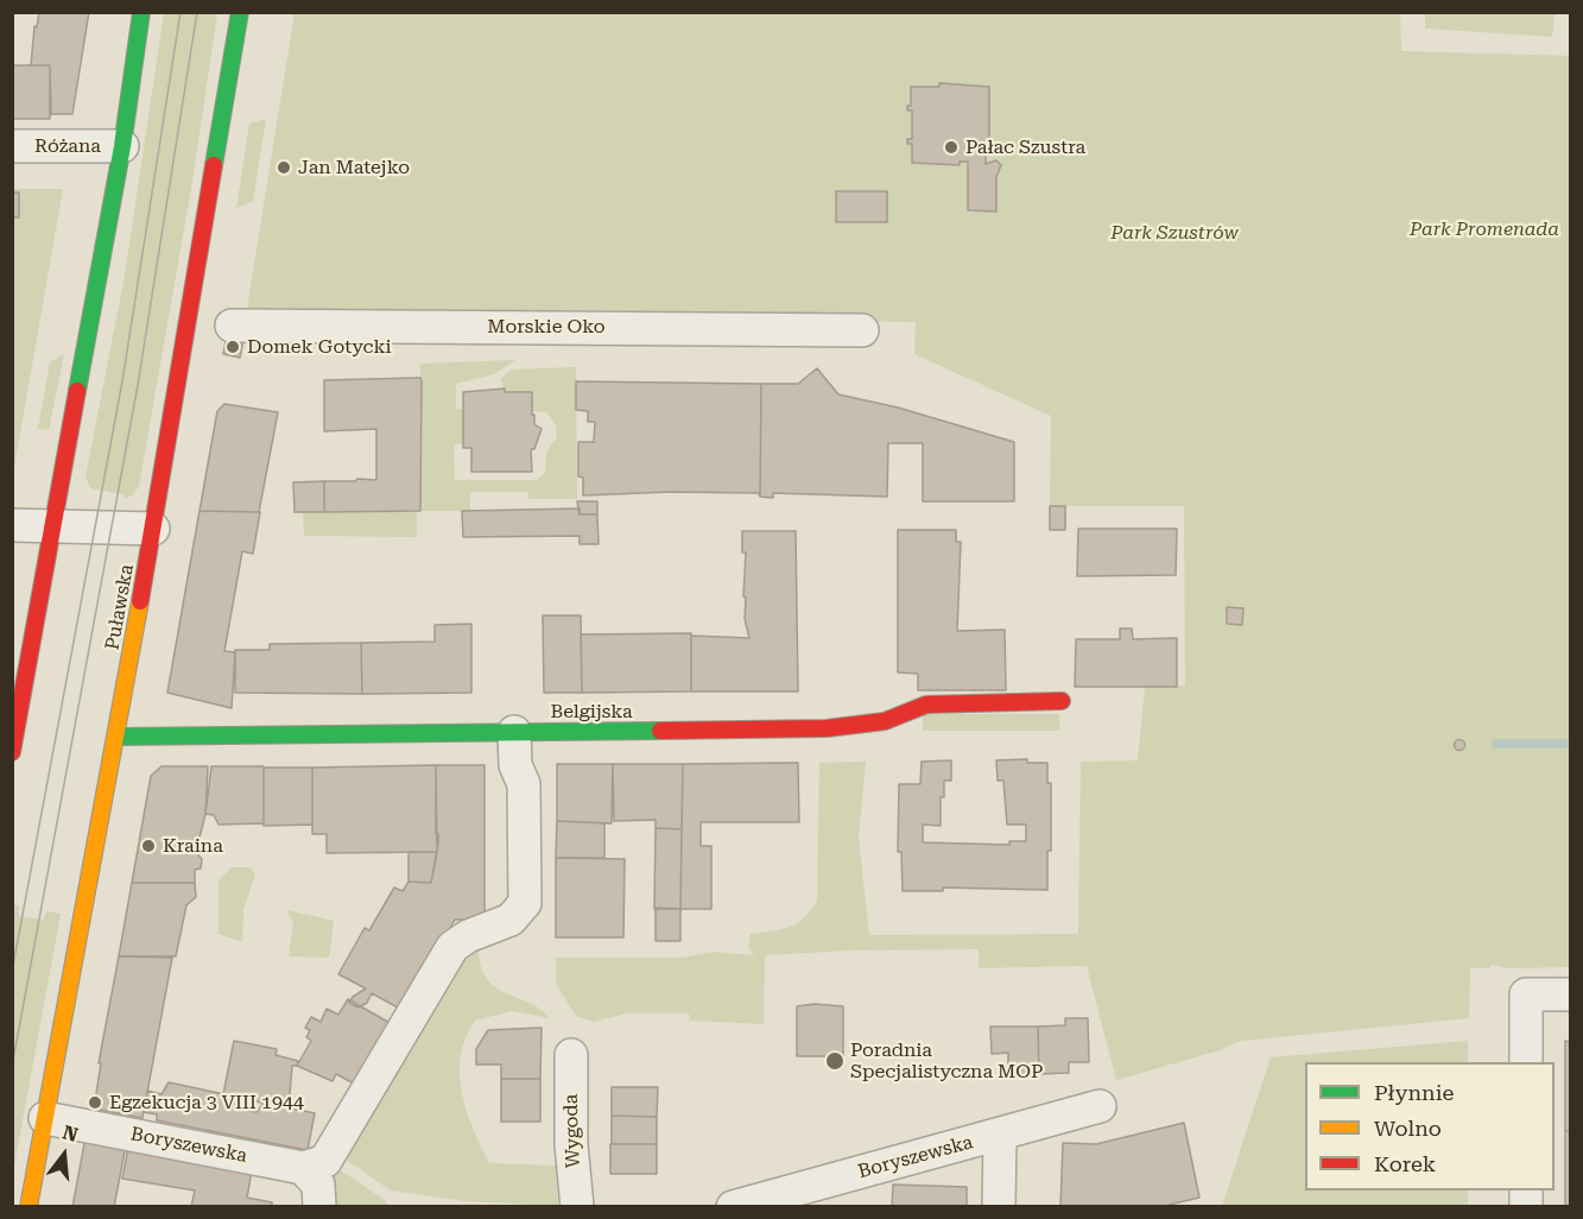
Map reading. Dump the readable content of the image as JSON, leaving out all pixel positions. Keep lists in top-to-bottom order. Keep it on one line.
{"streets":{"main road":["Puławska","Belgijska"],"street":["Różana","Morskie Oko","Wygoda","Boryszewska"]},"crossings":[["Morskie Oko","Puławska"],["Puławska","Belgijska"],["Puławska","Boryszewska"]],"parks":["Park Promenada","Park Szustrów"],"places":["Pałac Szustra","Jan Matejko","Domek Gotycki","Kraina","Poradnia Specjalistyczna MOP","Egzekucja 3 VIII 1944"],"legend":["Płynnie","Wolno","Korek"],"north":"top"}
